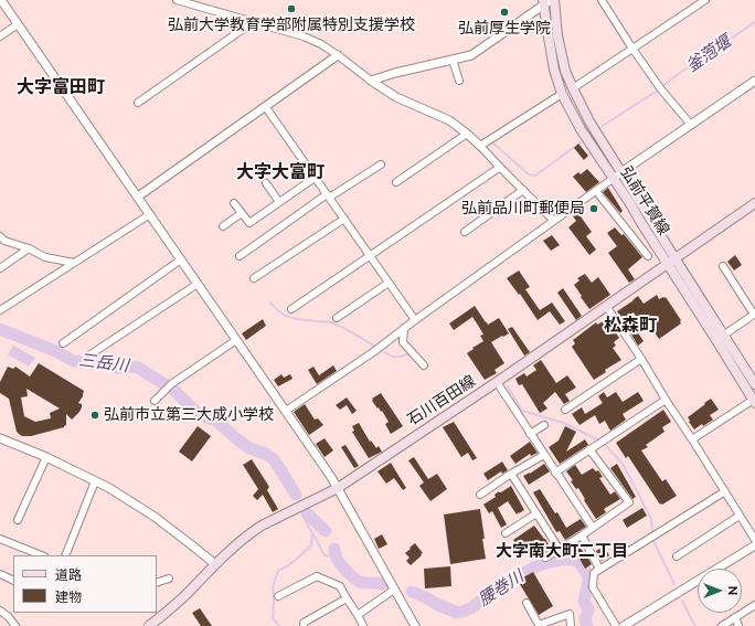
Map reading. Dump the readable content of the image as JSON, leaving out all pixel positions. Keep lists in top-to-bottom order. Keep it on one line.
{"streets":{"main road":["弘前平賀線","石川百田線"]},"crossings":[["弘前平賀線","石川百田線"]],"districts":["大字富田町","大字大富町","松森町","大字南大町二丁目"],"water":["釜萢堰","三岳川","腰巻川"],"places":["弘前大学教育学部附属特別支援学校","弘前厚生学院","弘前品川町郵便局","弘前市立第三大成小学校"],"legend":["道路","建物"],"north":"right"}
